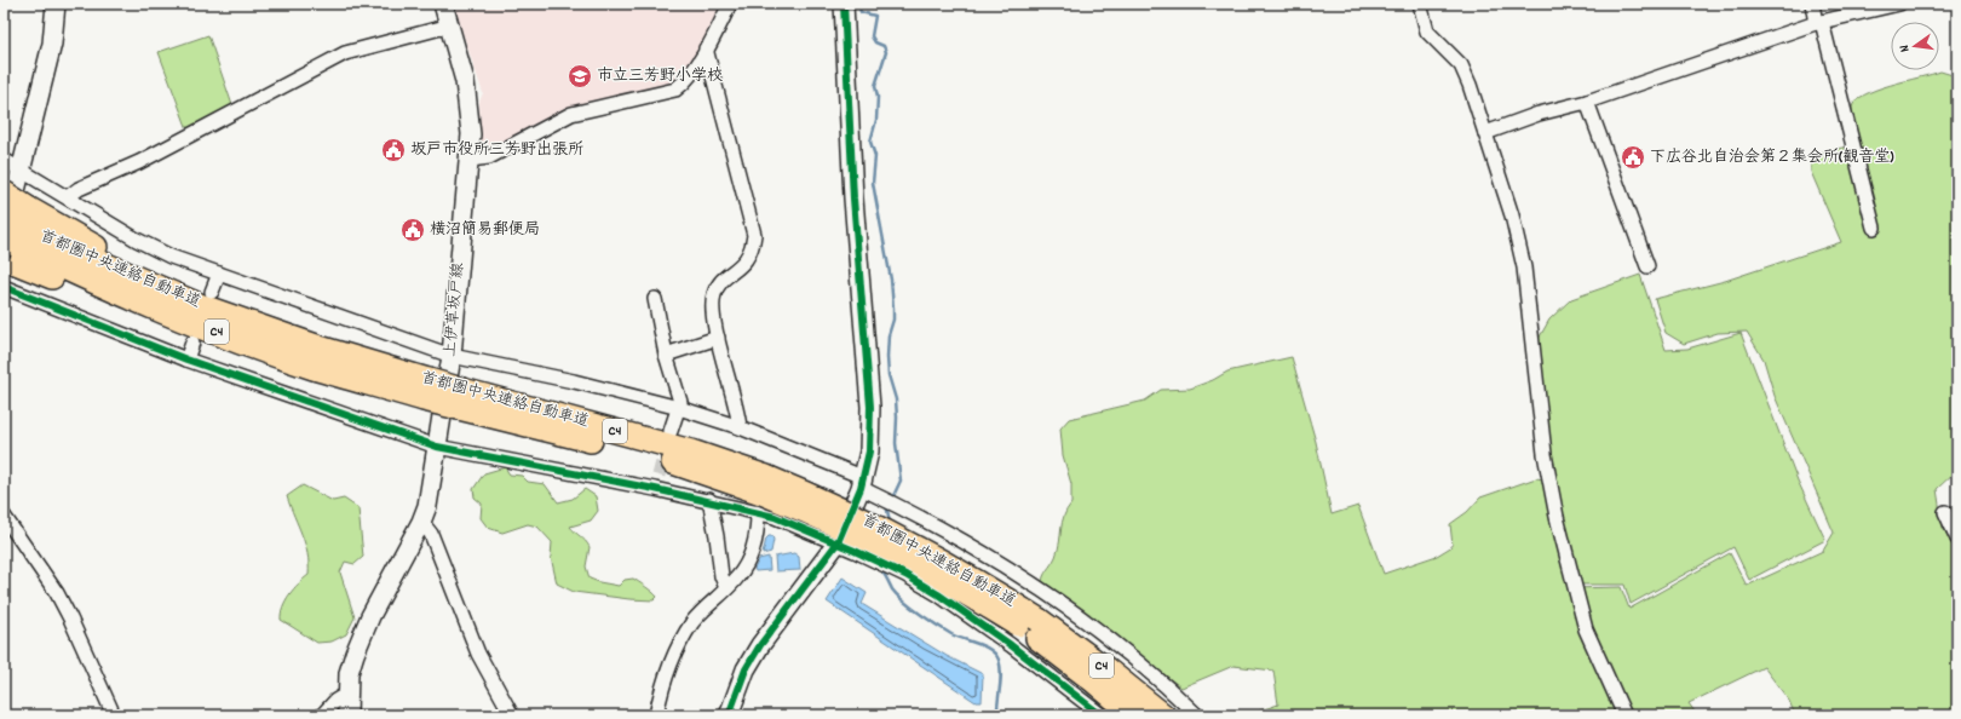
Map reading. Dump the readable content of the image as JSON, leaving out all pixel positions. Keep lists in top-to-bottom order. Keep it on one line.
{"streets":{"highway":["首都圏中央連絡自動車道","C4"],"street":["上伊草坂戸線"]},"places":{"school or university":["市立三芳野小学校"],"public building":["坂戸市役所三芳野出張所","下広谷北自治会第２集会所(観音堂)","横沼簡易郵便局"]},"north":"left"}
